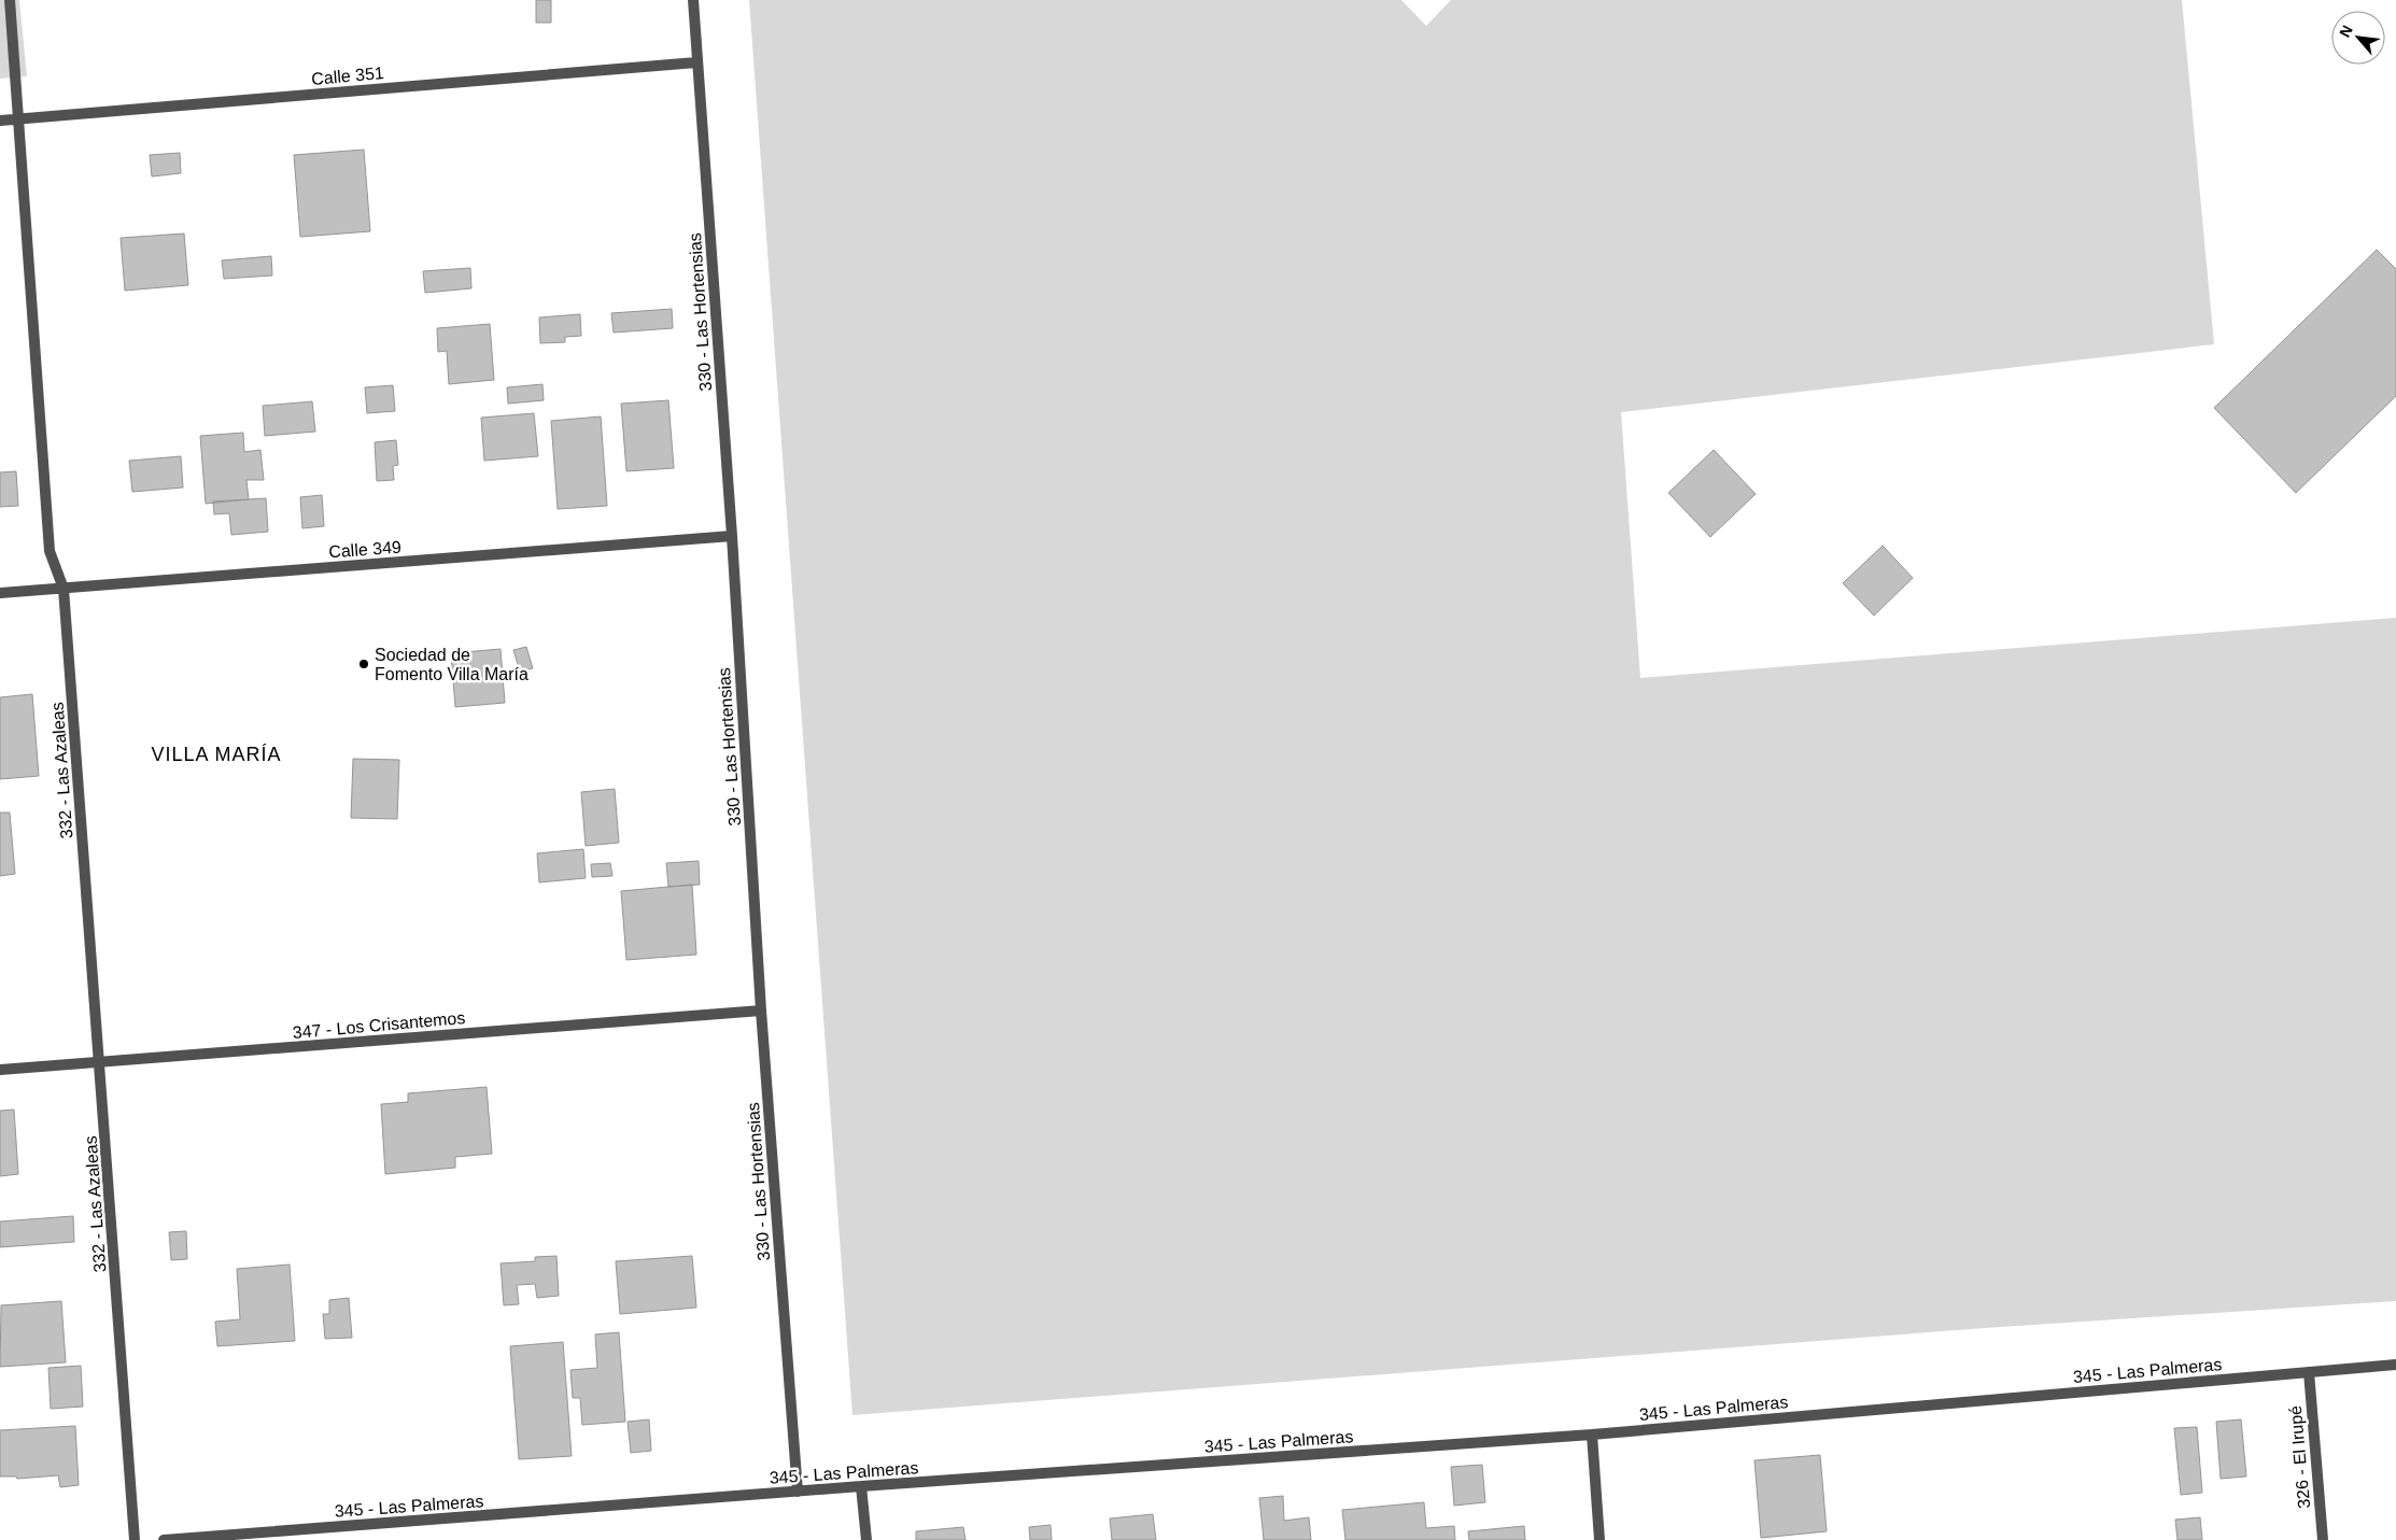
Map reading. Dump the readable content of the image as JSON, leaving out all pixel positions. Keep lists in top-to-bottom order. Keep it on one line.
{"streets":{"street":["Calle 351","330 - Las Hortensias","Calle 349","332 - Las Azaleas","347 - Los Crisantemos","345 - Las Palmeras","326 - El Irupé"]},"crossings":[["Calle 351","330 - Las Hortensias"],["Calle 351","332 - Las Azaleas"],["330 - Las Hortensias","Calle 349"],["330 - Las Hortensias","347 - Los Crisantemos"],["330 - Las Hortensias","345 - Las Palmeras"],["Calle 349","332 - Las Azaleas"],["332 - Las Azaleas","347 - Los Crisantemos"],["345 - Las Palmeras","326 - El Irupé"]],"districts":["VILLA MARÍA"],"places":["Sociedad de Fomento Villa María"],"north":"top left"}
